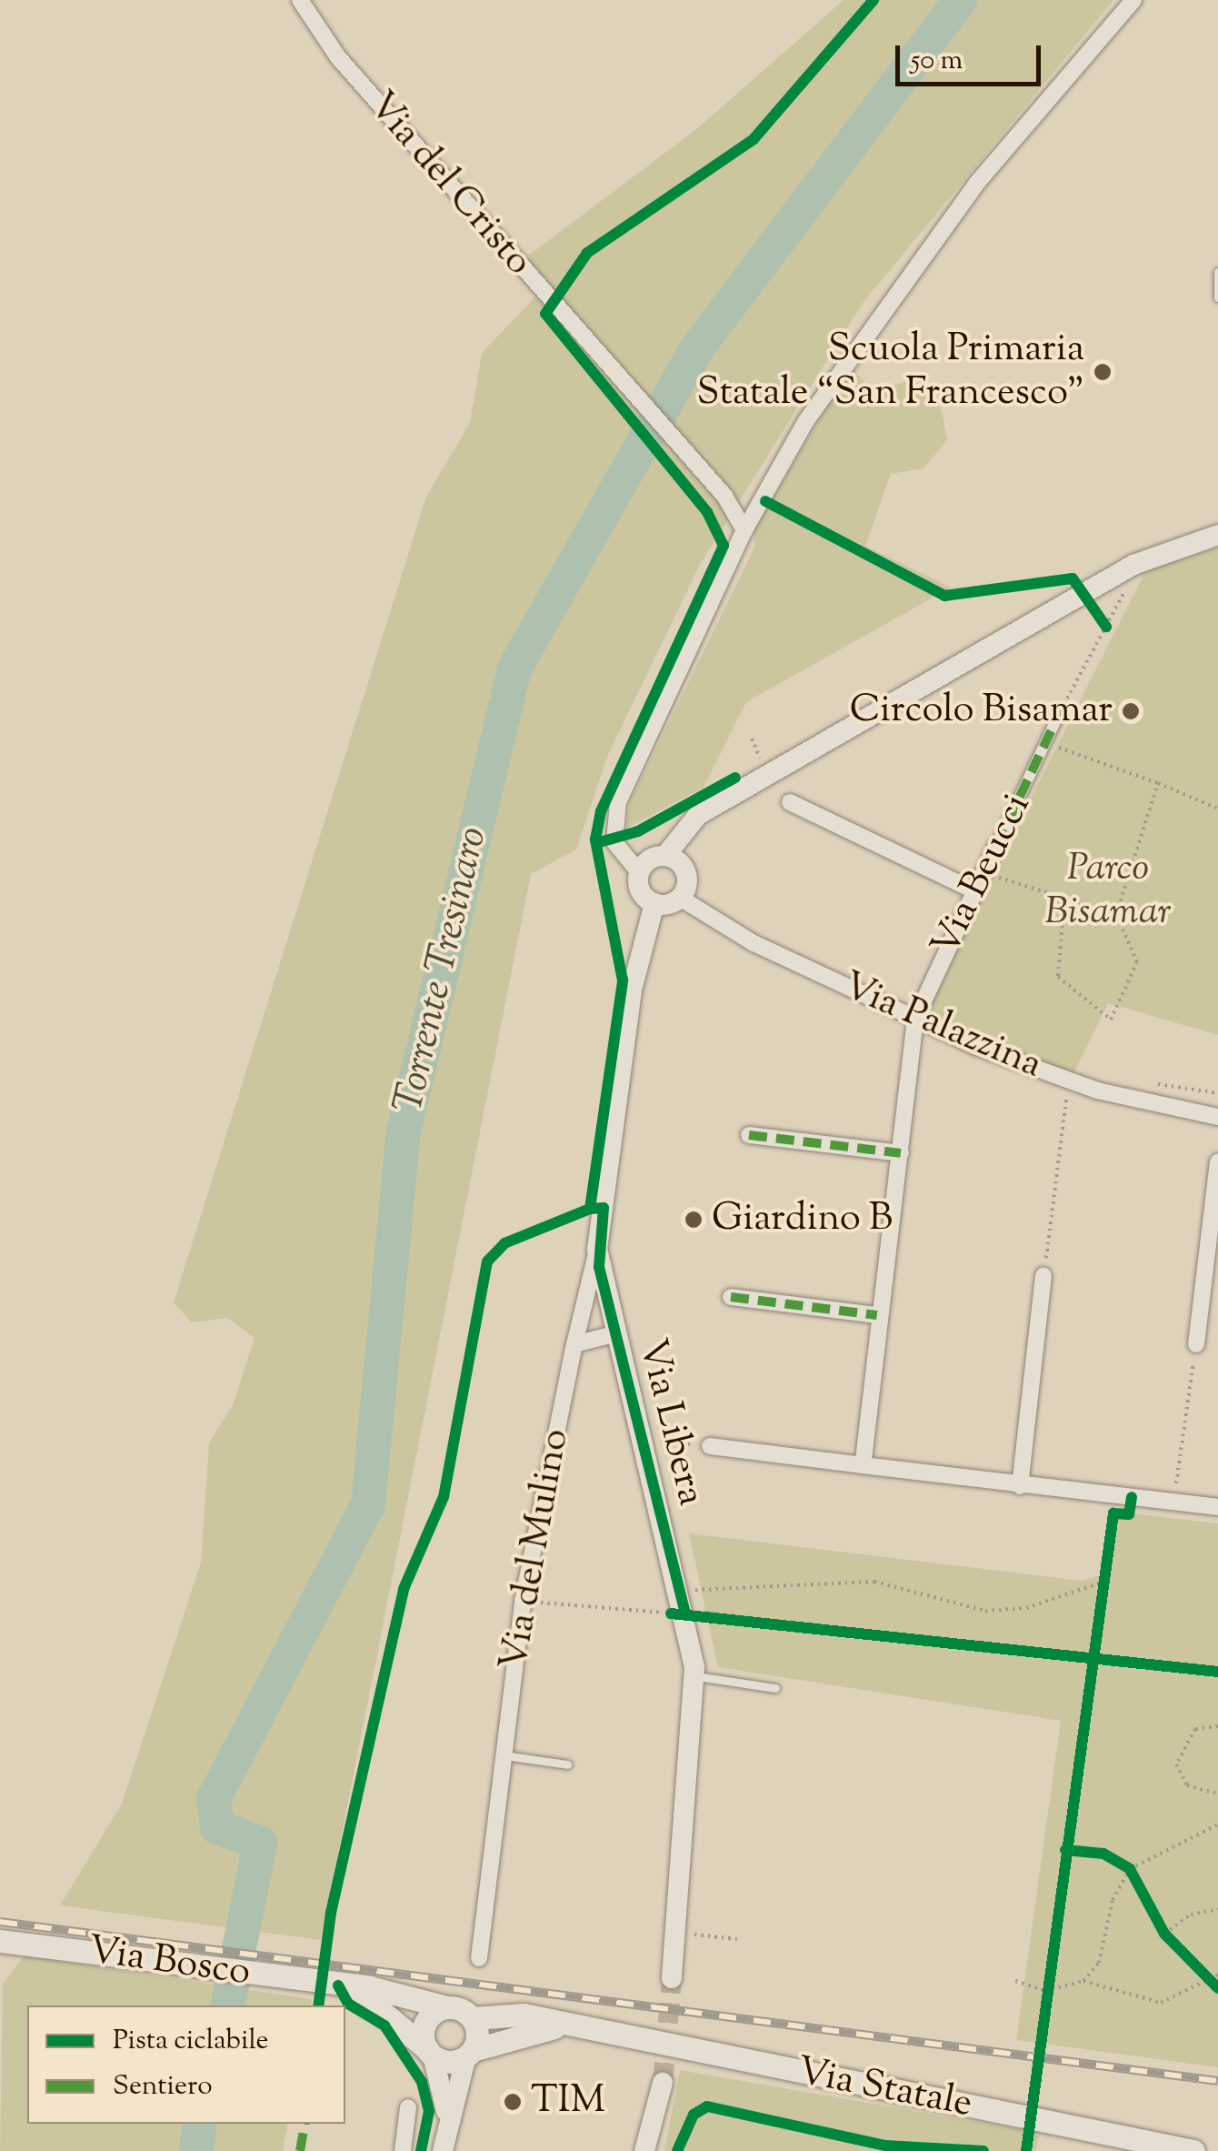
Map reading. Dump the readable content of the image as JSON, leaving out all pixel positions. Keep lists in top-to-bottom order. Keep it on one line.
{"streets":{"main road":["Via Bosco","Via Statale"],"street":["Via del Cristo","Via Beucci","Via Palazzina","Via Libera","Via del Mulino"]},"crossings":[["Via Beucci","Via Palazzina"],["Via Palazzina","Via del Mulino"],["Via Libera","Via del Mulino"],["Via Bosco","Via Statale"]],"water":["Torrente Tresinaro"],"parks":["Parco Bisamar"],"places":["Scuola Primaria Statale “San Francesco”","Circolo Bisamar","Giardino B","TIM"],"legend":["Pista ciclabile","Sentiero"],"scale_bar":"50 m"}
